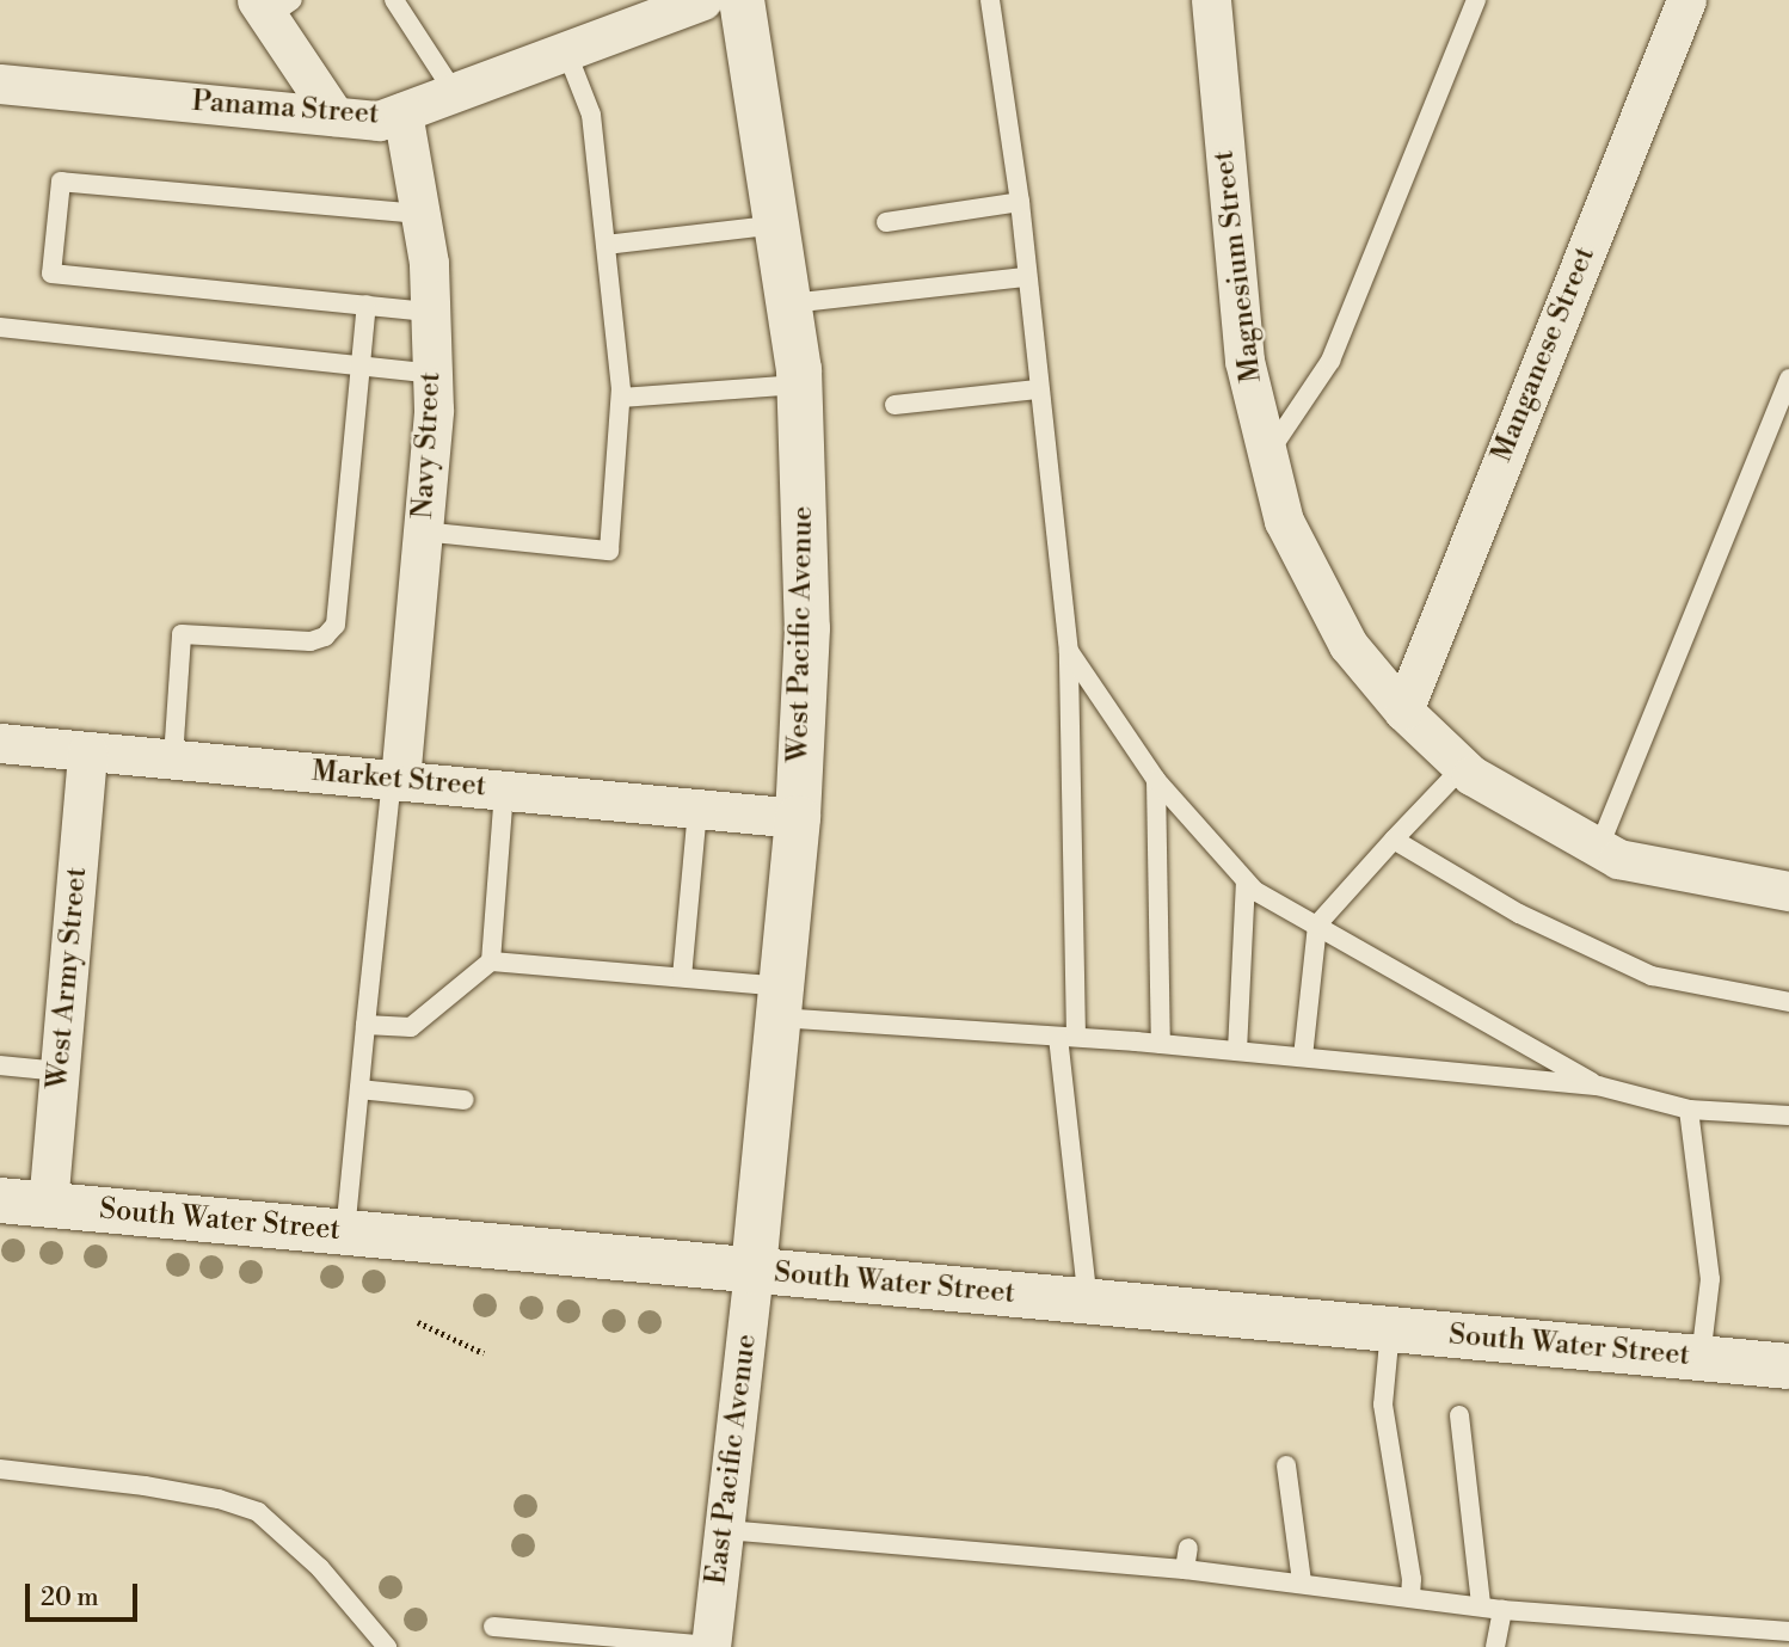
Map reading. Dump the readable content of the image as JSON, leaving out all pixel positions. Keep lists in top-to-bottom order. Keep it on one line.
{"streets":{"main road":["West Pacific Avenue","South Water Street"],"street":["Panama Street","Magnesium Street","Manganese Street","Navy Street","Market Street","West Army Street","East Pacific Avenue"]},"crossings":[["Panama Street","Navy Street"],["Magnesium Street","Manganese Street"],["Navy Street","Market Street"],["West Pacific Avenue","Market Street"],["West Pacific Avenue","South Water Street"],["West Pacific Avenue","East Pacific Avenue"],["Market Street","West Army Street"],["West Army Street","South Water Street"],["South Water Street","East Pacific Avenue"]],"scale_bar":"20 m"}
